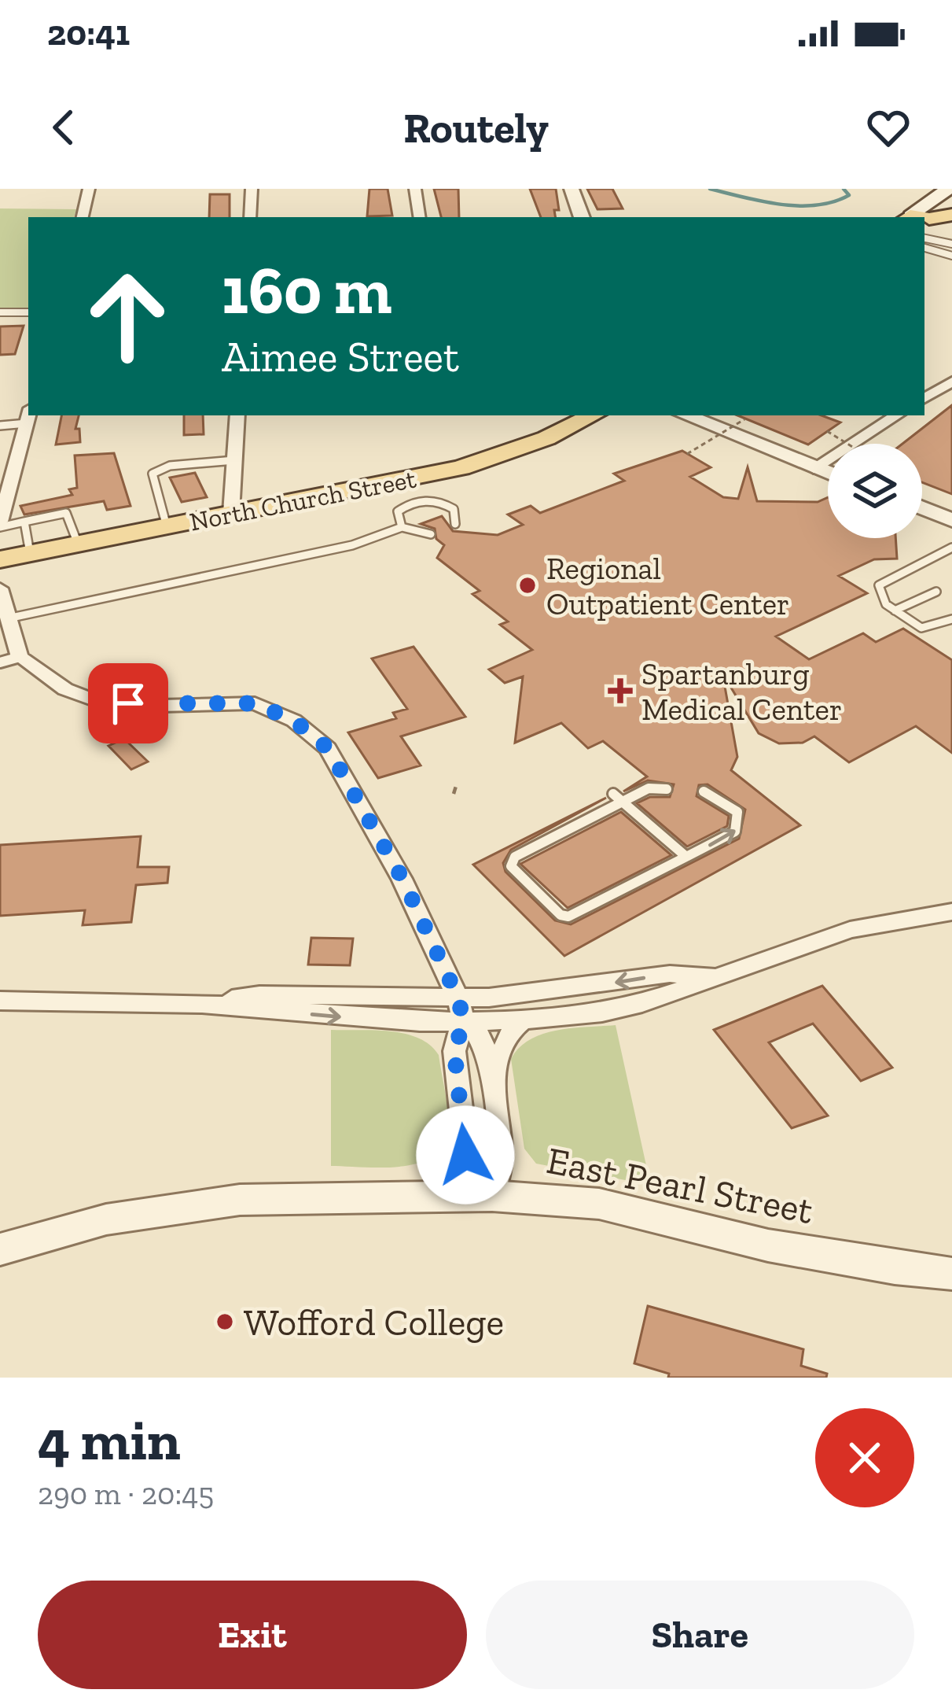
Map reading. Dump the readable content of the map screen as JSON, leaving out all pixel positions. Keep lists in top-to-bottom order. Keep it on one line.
{"streets":{"main road":["North Church Street"],"street":["East Pearl Street"]},"places":{"other":["Regional Outpatient Center","Wofford College"],"health":["Spartanburg Medical Center"]},"page":{"status":"20:41","header":"Routely","turn":["160 m","Aimee Street"],"heading":["4 min","290 m · 20:45"],"buttons":["Exit","Share"]}}
